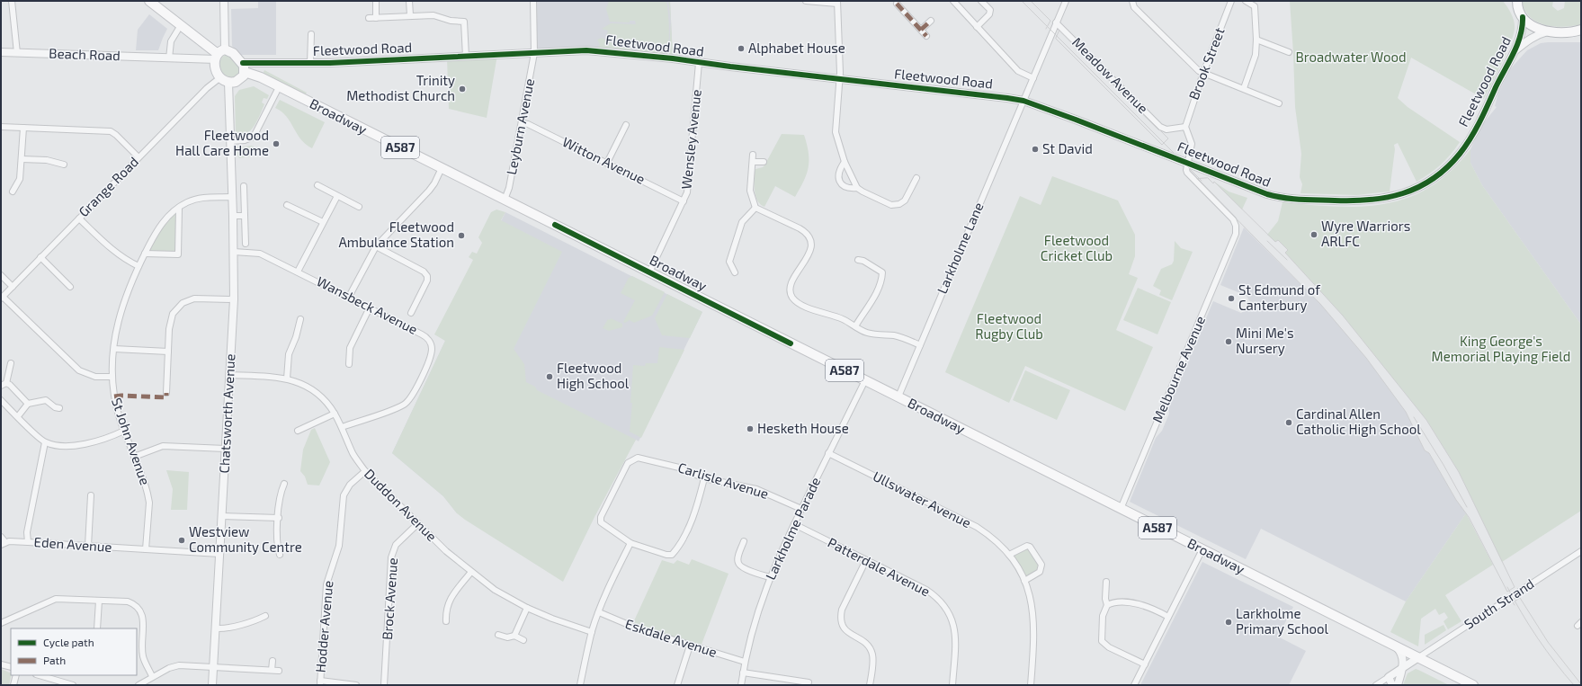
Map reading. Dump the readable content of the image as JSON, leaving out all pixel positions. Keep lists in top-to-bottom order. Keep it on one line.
{"streets":{"main road":["Broadway","A587"],"street":["Fleetwood Road","Beach Road","Brook Street","Meadow Avenue","Leyburn Avenue","Wensley Avenue","Witton Avenue","Grange Road","Larkholme Lane","Wansbeck Avenue","Melbourne Avenue","Chatsworth Avenue","St John Avenue","Carlisle Avenue","Ullswater Avenue","Duddon Avenue","Larkholme Parade","Eden Avenue","Patterdale Avenue","Brock Avenue","South Strand","Hodder Avenue","Eskdale Avenue"]},"crossings":[["Fleetwood Road","Beach Road"],["Fleetwood Road","Broadway"],["Fleetwood Road","Leyburn Avenue"],["Fleetwood Road","Wensley Avenue"],["Fleetwood Road","A587"],["Fleetwood Road","Grange Road"],["Fleetwood Road","Larkholme Lane"],["Fleetwood Road","Melbourne Avenue"],["Fleetwood Road","Chatsworth Avenue"],["Beach Road","Broadway"],["Beach Road","A587"],["Beach Road","Grange Road"],["Beach Road","Chatsworth Avenue"],["Brook Street","Meadow Avenue"],["Meadow Avenue","Larkholme Lane"],["Broadway","Leyburn Avenue"],["Broadway","Wensley Avenue"],["Broadway","A587"],["Broadway","Grange Road"],["Broadway","Larkholme Lane"],["Broadway","Melbourne Avenue"],["Broadway","Chatsworth Avenue"],["Broadway","Larkholme Parade"],["Broadway","South Strand"],["Leyburn Avenue","Witton Avenue"],["Wensley Avenue","Witton Avenue"],["A587","Grange Road"],["A587","Chatsworth Avenue"],["Grange Road","Chatsworth Avenue"],["Wansbeck Avenue","Chatsworth Avenue"],["Wansbeck Avenue","Duddon Avenue"],["Chatsworth Avenue","St John Avenue"],["Chatsworth Avenue","Duddon Avenue"],["Chatsworth Avenue","Eden Avenue"],["St John Avenue","Eden Avenue"],["Carlisle Avenue","Larkholme Parade"],["Ullswater Avenue","Larkholme Parade"],["Duddon Avenue","Brock Avenue"],["Duddon Avenue","Hodder Avenue"],["Larkholme Parade","Patterdale Avenue"],["Larkholme Parade","Eskdale Avenue"]],"parks":["Broadwater Wood","Fleetwood Cricket Club","Fleetwood Rugby Club","King George's Memorial Playing Field"],"places":["Alphabet House","Trinity Methodist Church","Fleetwood Hall Care Home","St David","Wyre Warriors ARLFC","Fleetwood Ambulance Station","St Edmund of Canterbury","Mini Me's Nursery","Fleetwood High School","Cardinal Allen Catholic High School","Hesketh House","Westview Community Centre","Larkholme Primary School"],"legend":["Cycle path","Path"]}
